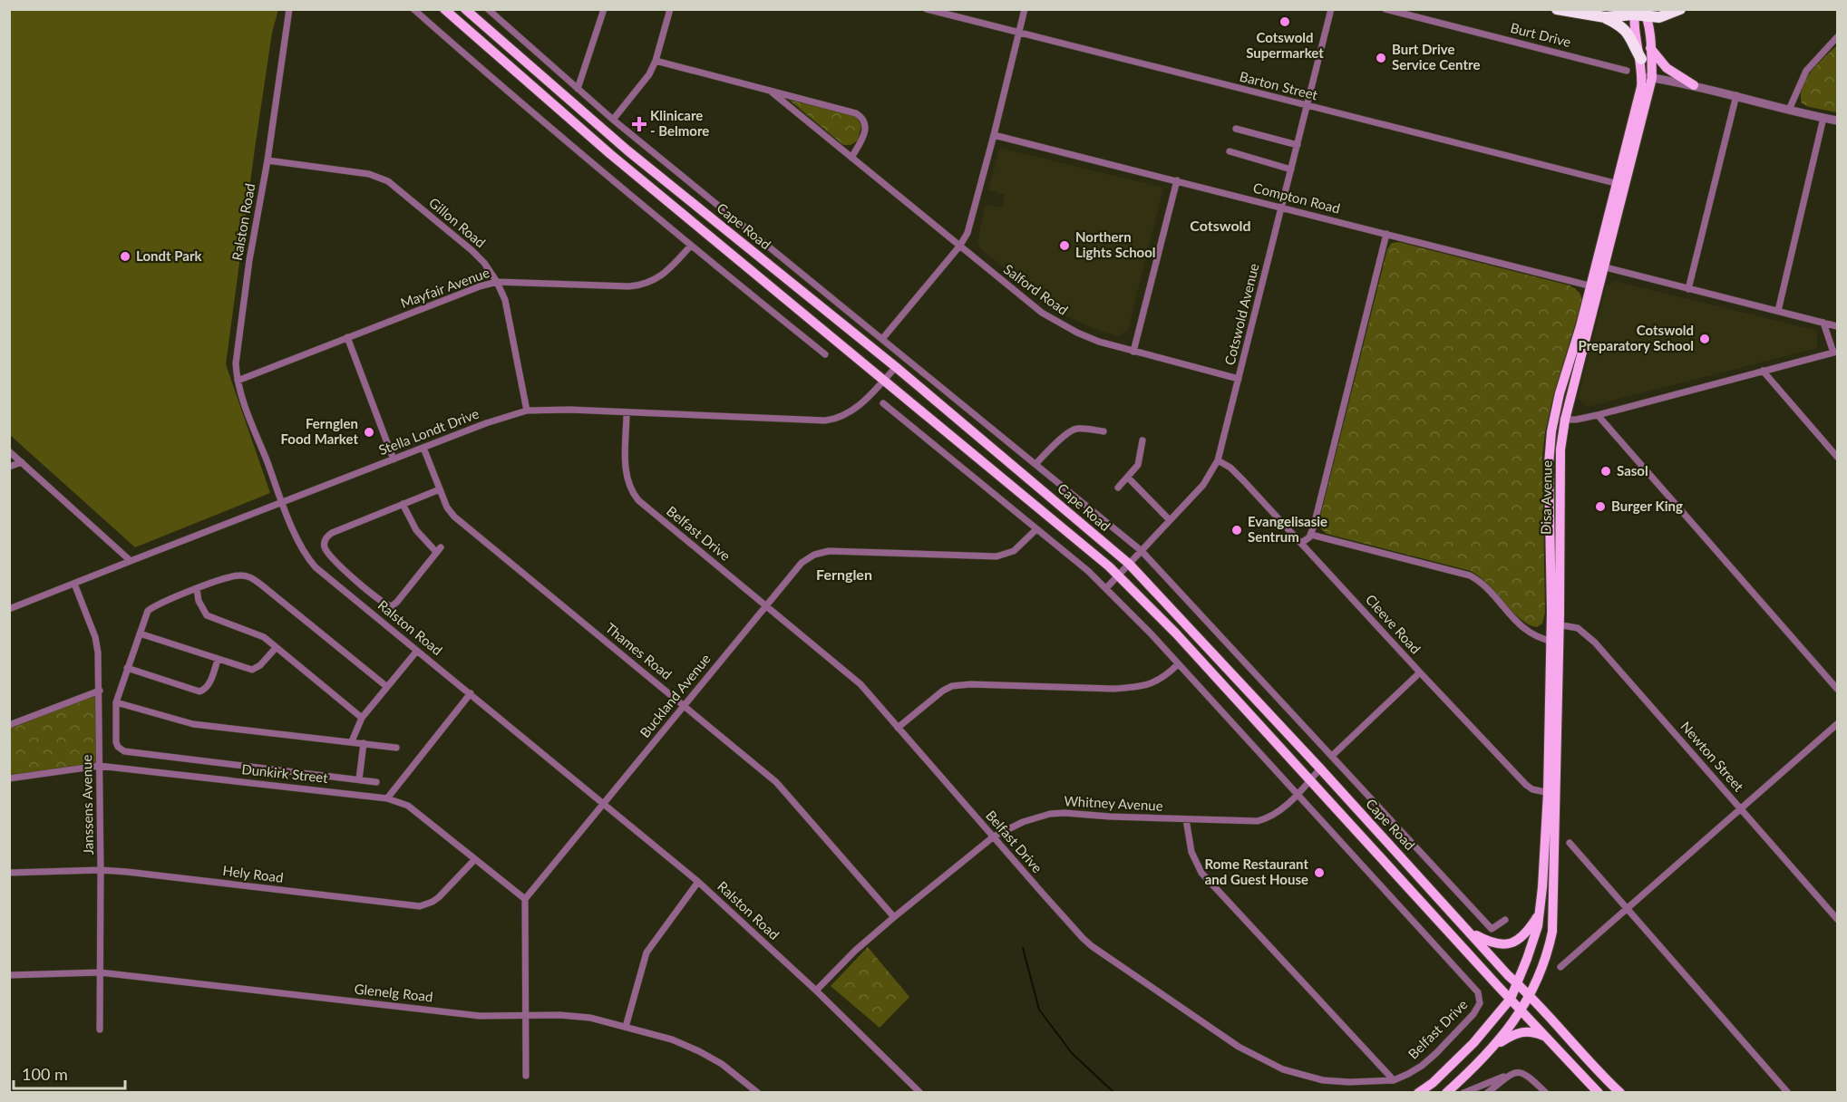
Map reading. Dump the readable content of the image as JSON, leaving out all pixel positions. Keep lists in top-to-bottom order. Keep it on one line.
{"streets":{"main road":["Cape Road","Disa Avenue"],"street":["Burt Drive","Barton Street","Compton Road","Ralston Road","Gillon Road","Mayfair Avenue","Salford Road","Cotswold Avenue","Stella Londt Drive","Belfast Drive","Cleeve Road","Thames Road","Buckland Avenue","Newton Street","Dunkirk Street","Whitney Avenue","Janssens Avenue","Hely Road","Glenelg Road"]},"crossings":[["Barton Street","Cotswold Avenue"],["Barton Street","Disa Avenue"],["Compton Road","Cotswold Avenue"],["Compton Road","Disa Avenue"],["Ralston Road","Gillon Road"],["Ralston Road","Mayfair Avenue"],["Ralston Road","Stella Londt Drive"],["Ralston Road","Buckland Avenue"],["Ralston Road","Whitney Avenue"],["Gillon Road","Mayfair Avenue"],["Gillon Road","Stella Londt Drive"],["Cape Road","Cotswold Avenue"],["Cape Road","Stella Londt Drive"],["Cape Road","Disa Avenue"],["Cape Road","Whitney Avenue"],["Salford Road","Cotswold Avenue"],["Cotswold Avenue","Cleeve Road"],["Stella Londt Drive","Belfast Drive"],["Stella Londt Drive","Thames Road"],["Stella Londt Drive","Janssens Avenue"],["Disa Avenue","Cleeve Road"],["Disa Avenue","Newton Street"],["Belfast Drive","Buckland Avenue"],["Belfast Drive","Whitney Avenue"],["Thames Road","Buckland Avenue"],["Thames Road","Whitney Avenue"],["Buckland Avenue","Dunkirk Street"],["Dunkirk Street","Janssens Avenue"],["Dunkirk Street","Hely Road"],["Janssens Avenue","Hely Road"],["Janssens Avenue","Glenelg Road"]],"districts":["Cotswold","Fernglen"],"places":{"other":["Cotswold Supermarket","Burt Drive Service Centre","Northern Lights School","Londt Park","Cotswold Preparatory School","Fernglen Food Market","Sasol","Burger King","Evangelisasie Sentrum","Rome Restaurant and Guest House"],"health":["Klinicare - Belmore"]},"scale_bar":"100 m"}
